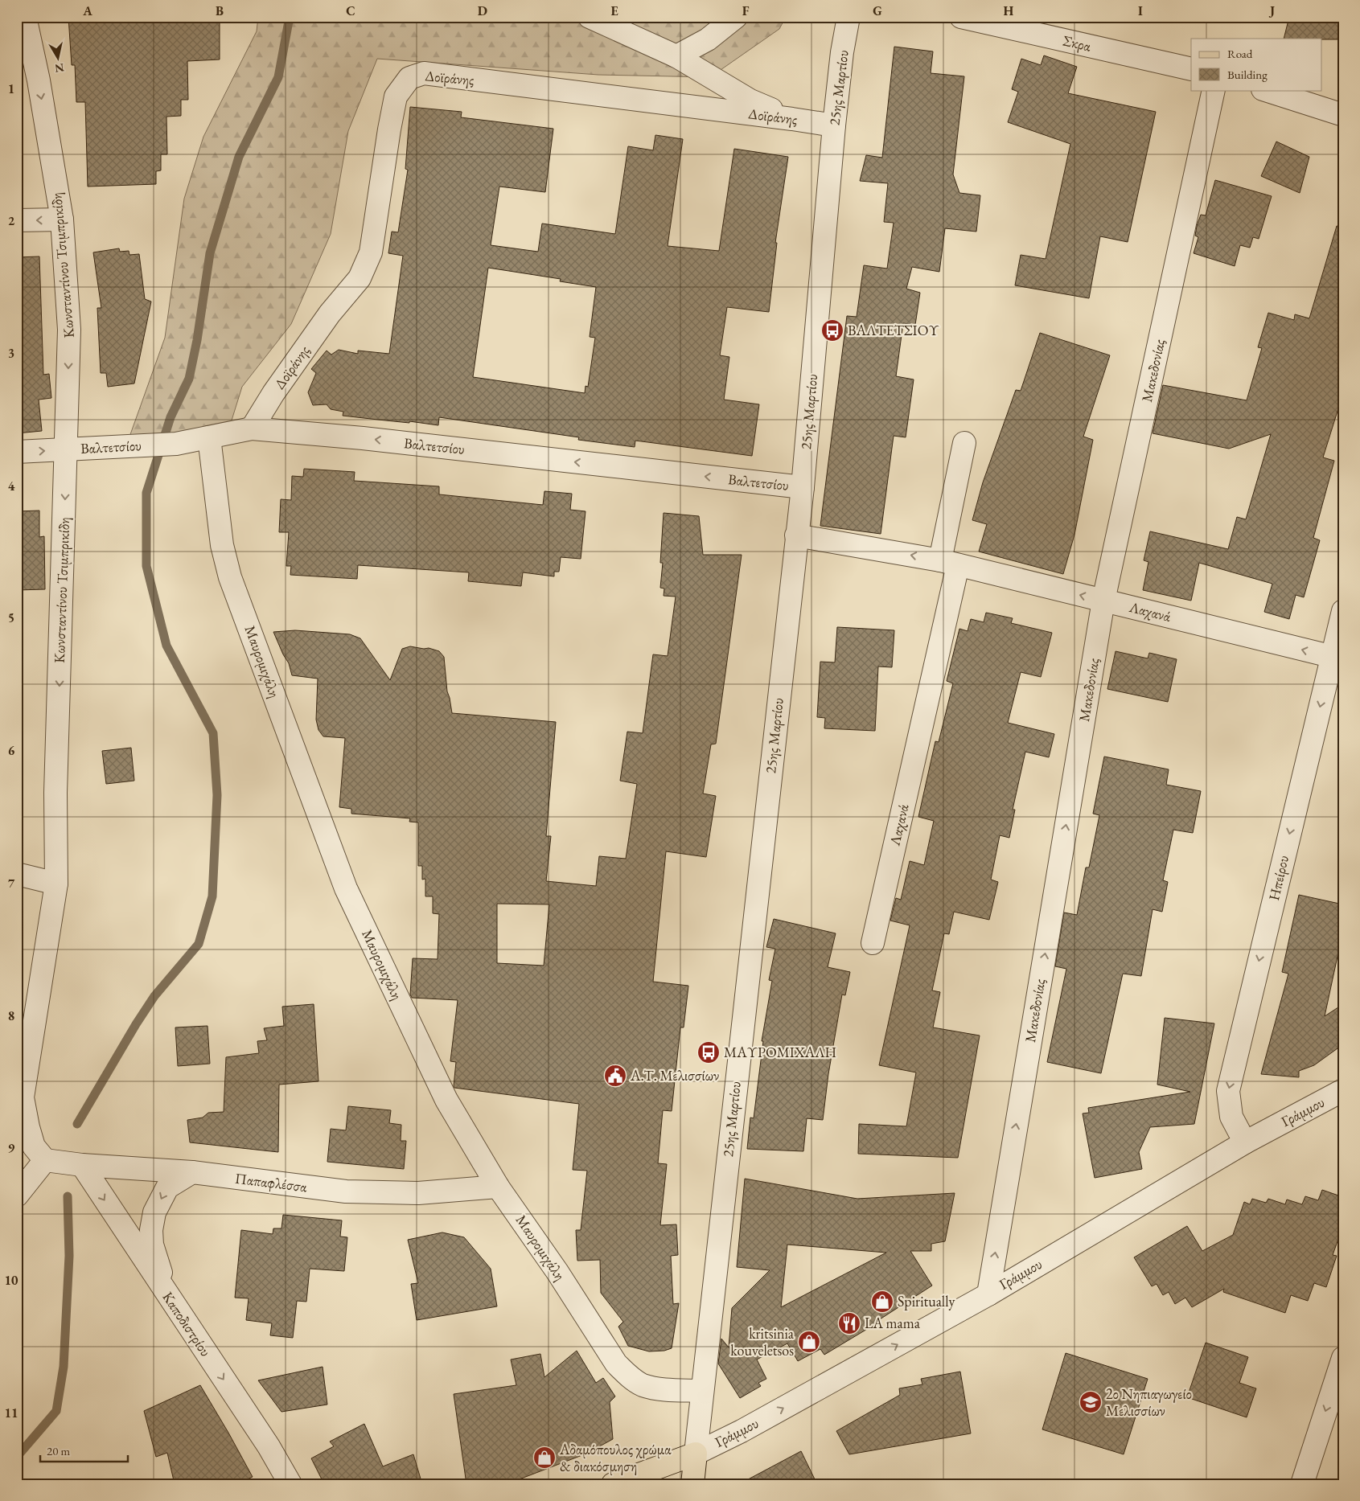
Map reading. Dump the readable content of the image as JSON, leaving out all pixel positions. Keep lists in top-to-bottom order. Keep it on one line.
{"streets":{"street":["Σκρα","Δοϊράνης","25ης Μαρτίου","Κωνσταντίνου Τσιμπρικίδη","Μακεδονίας","Βαλτετσίου","Λαχανά","Μαυρομιχάλη","Ηπείρου","Γράμμου","Παπαφλέσσα","Καποδιστρίου"]},"crossings":[["Δοϊράνης","25ης Μαρτίου"],["Δοϊράνης","Βαλτετσίου"],["25ης Μαρτίου","Βαλτετσίου"],["25ης Μαρτίου","Λαχανά"],["25ης Μαρτίου","Μαυρομιχάλη"],["25ης Μαρτίου","Γράμμου"],["Κωνσταντίνου Τσιμπρικίδη","Βαλτετσίου"],["Κωνσταντίνου Τσιμπρικίδη","Παπαφλέσσα"],["Μακεδονίας","Λαχανά"],["Μακεδονίας","Γράμμου"],["Βαλτετσίου","Μαυρομιχάλη"],["Λαχανά","Ηπείρου"],["Μαυρομιχάλη","Παπαφλέσσα"],["Ηπείρου","Γράμμου"],["Παπαφλέσσα","Καποδιστρίου"]],"one_way":["Κωνσταντίνου Τσιμπρικίδη","Μακεδονίας","Βαλτετσίου","Λαχανά","Ηπείρου","Γράμμου","Καποδιστρίου"],"places":{"bus stop":["ΒΑΛΤΕΤΣΙΟΥ","ΜΑΥΡΟΜΙΧΑΛΗ"],"public building":["Α.Τ. Μελισσίων"],"shop":["Spiritually","kritsinia kouveletsos","Αδαμόπουλος χρώμα & διακόσμηση"],"restaurant":["LA mama"],"school or university":["2ο Νηπιαγωγείο Μελισσίων"]},"legend":["Road","Building"],"scale_bar":"20 m","north":"bottom","grid":{"columns":["A","B","C","D","E","F","G","H","I","J"],"rows":["1","2","3","4","5","6","7","8","9","10","11"]}}
